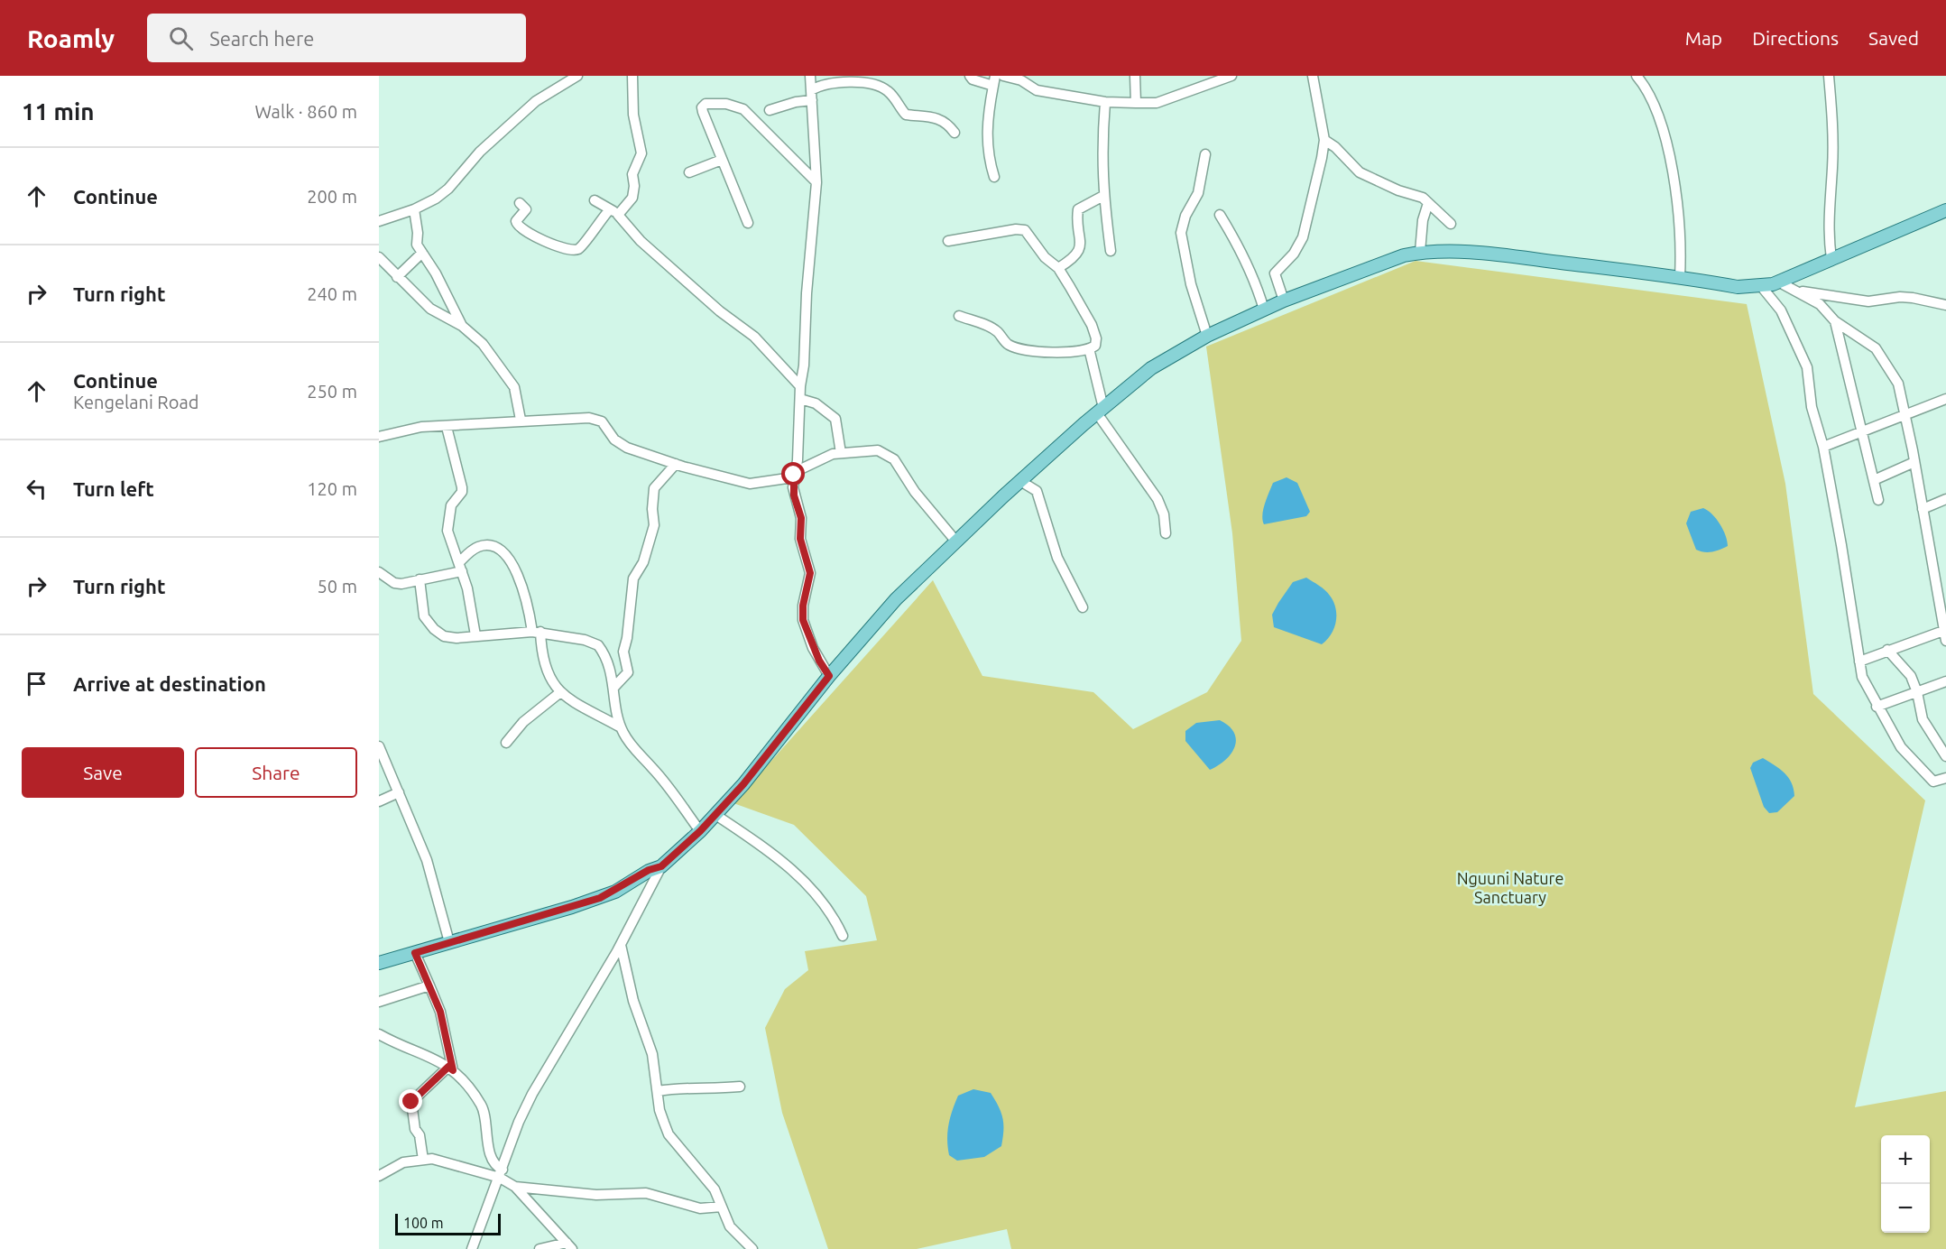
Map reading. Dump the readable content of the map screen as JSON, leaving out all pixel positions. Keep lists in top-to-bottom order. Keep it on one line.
{"parks":["Nguuni Nature Sanctuary"],"scale_bar":"100 m","page":{"header":"Roamly","search":"Search here","nav":["Map","Directions","Saved"],"heading":["11 min","Walk · 860 m"],"list":[["Continue","200 m"],["Turn right","240 m"],["Continue","Kengelani Road","250 m"],["Turn left","120 m"],["Turn right","50 m"],"Arrive at destination"],"buttons":["Save","Share"],"map_buttons":["+","−"],"scale":"100 m"}}
